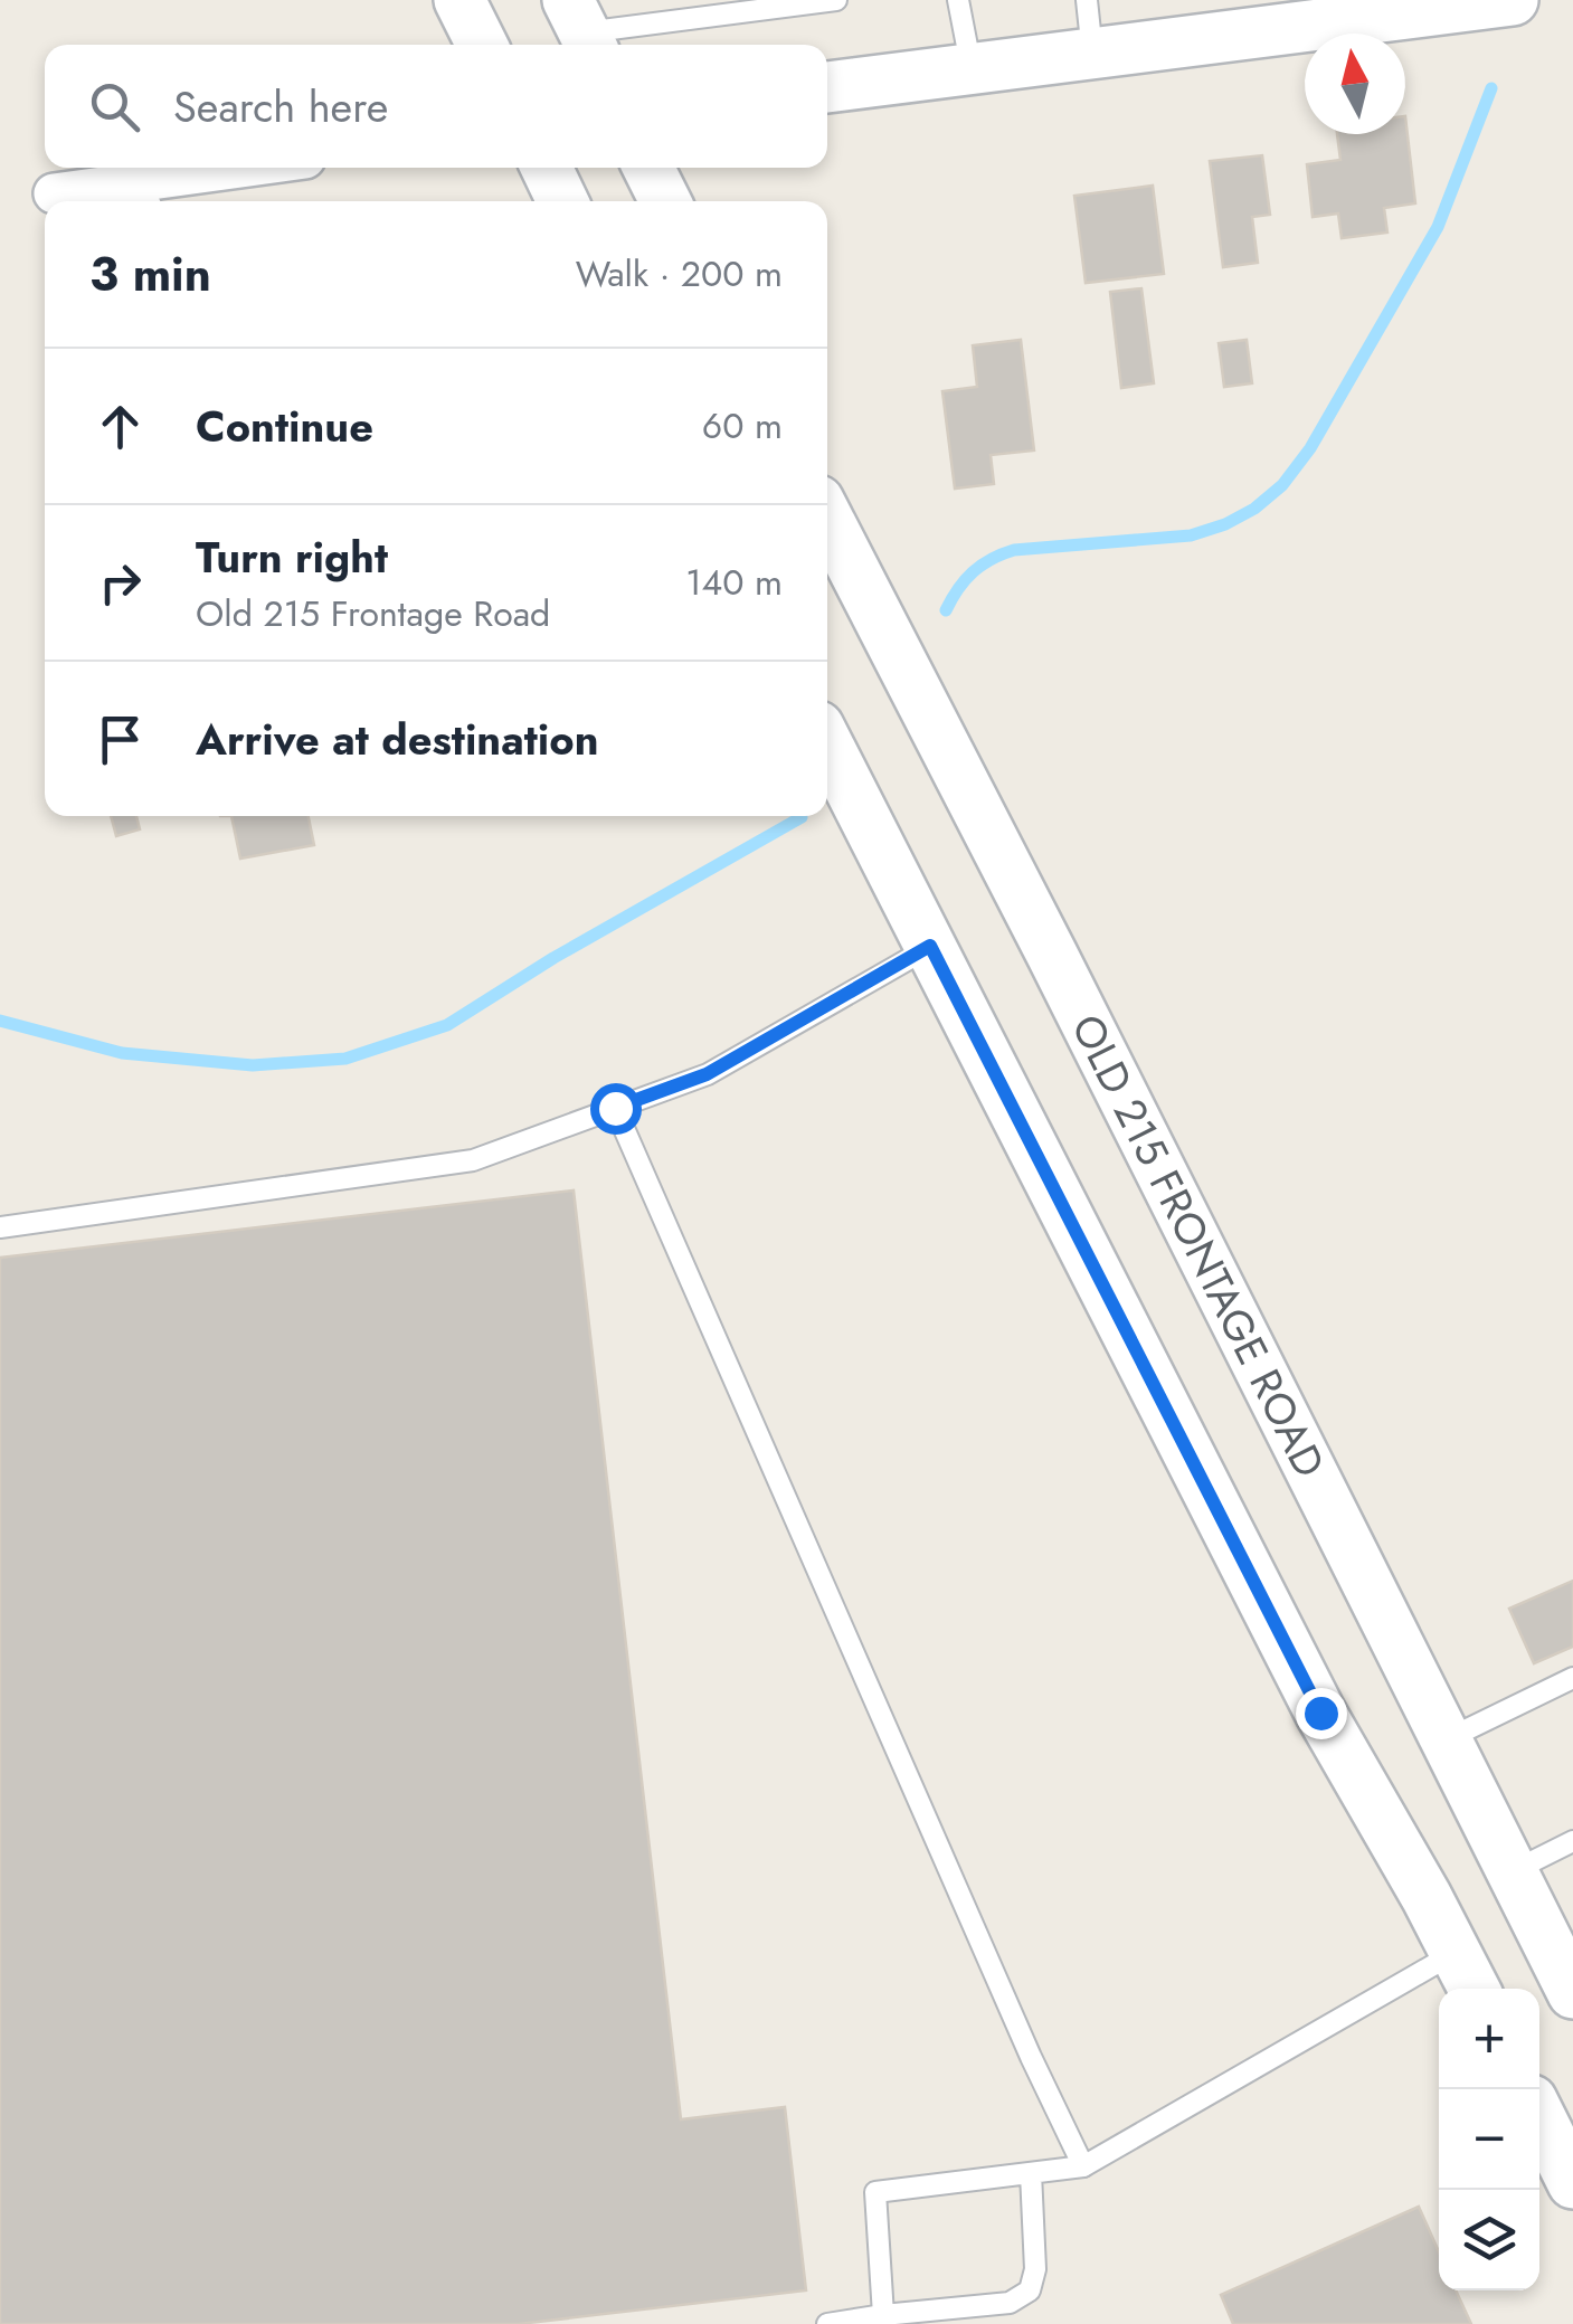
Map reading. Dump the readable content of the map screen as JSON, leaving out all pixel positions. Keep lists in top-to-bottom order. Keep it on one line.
{"streets":{"street":["OLD 215 FRONTAGE ROAD"]},"north":"top","page":{"search":"Search here","heading":["3 min","Walk · 200 m"],"list":[["Continue","60 m"],["Turn right","Old 215 Frontage Road","140 m"],"Arrive at destination"],"map_buttons":["+","−"]}}
